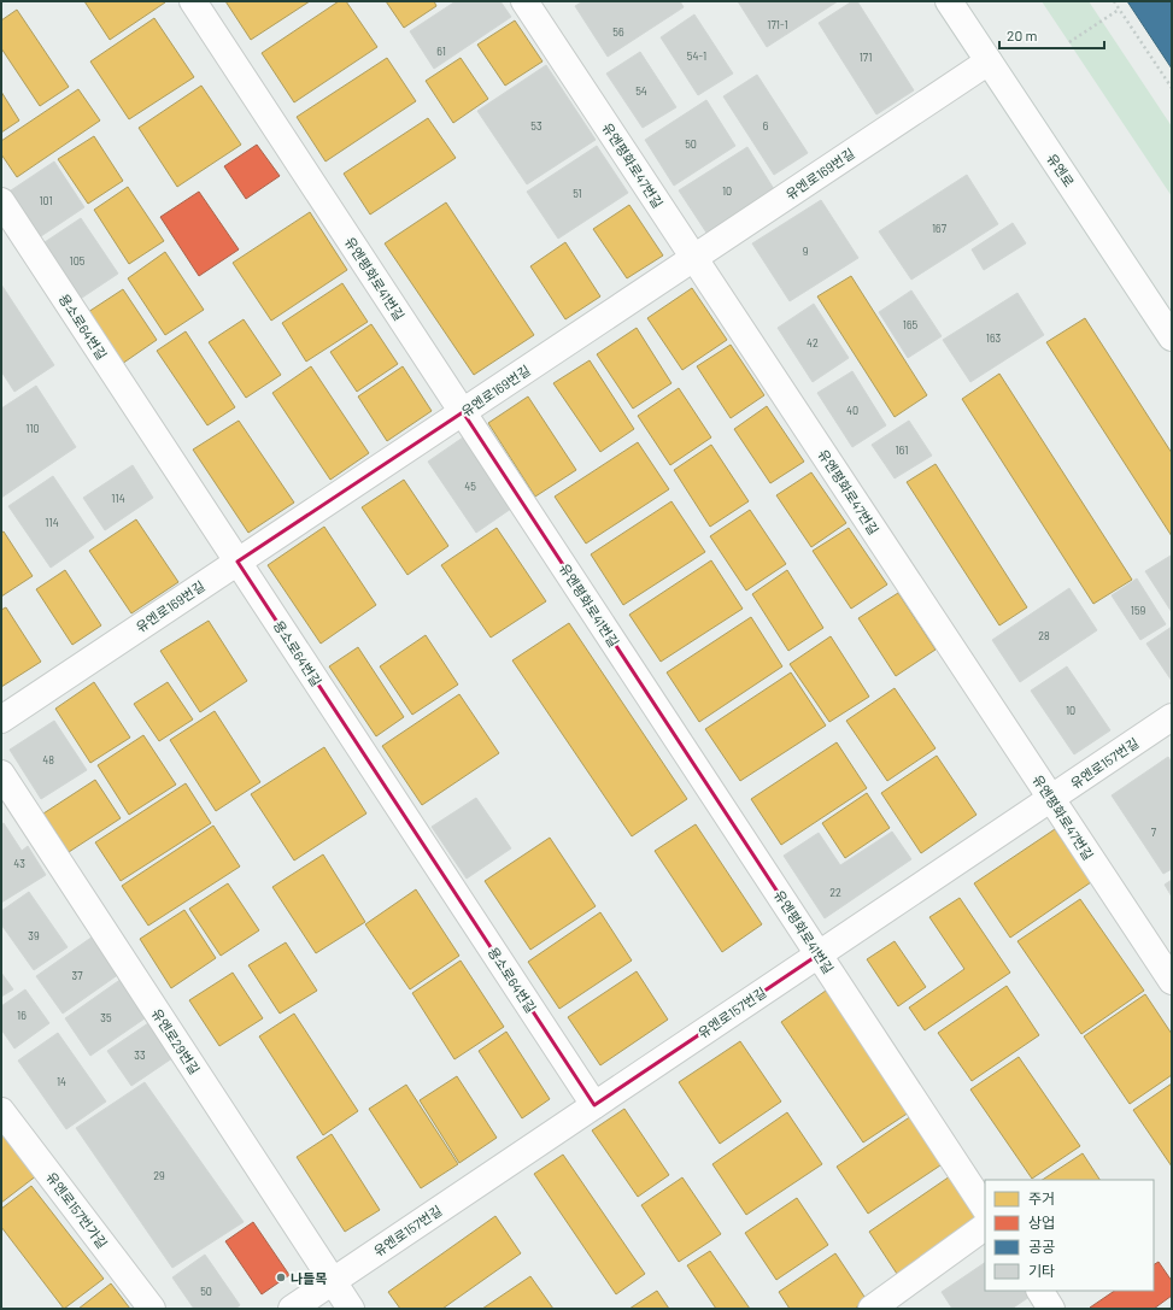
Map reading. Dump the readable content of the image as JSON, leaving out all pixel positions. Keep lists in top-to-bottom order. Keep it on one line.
{"streets":{"street":["유엔평화로47번길","유엔로","유엔로169번길","유엔평화로41번길","용소로64번길","유엔로157번길","유엔로29번길","유엔로157번가길"]},"crossings":[["유엔평화로47번길","유엔로169번길"],["유엔평화로47번길","유엔로157번길"],["유엔로","유엔로169번길"],["유엔로169번길","유엔평화로41번길"],["유엔로169번길","용소로64번길"],["유엔평화로41번길","유엔로157번길"],["용소로64번길","유엔로157번길"],["유엔로157번길","유엔로29번길"]],"places":["나들목"],"house_numbers":["171-1","56","61","54-1","171","54","53","6","50","10","51","101","167","9","105","165","163","42","40","110","161","45","114","114","159","28","10","48","7","43","22","39","37","16","35","33","14","29","50"],"legend":["주거","상업","공공","기타"],"scale_bar":"20 m"}
